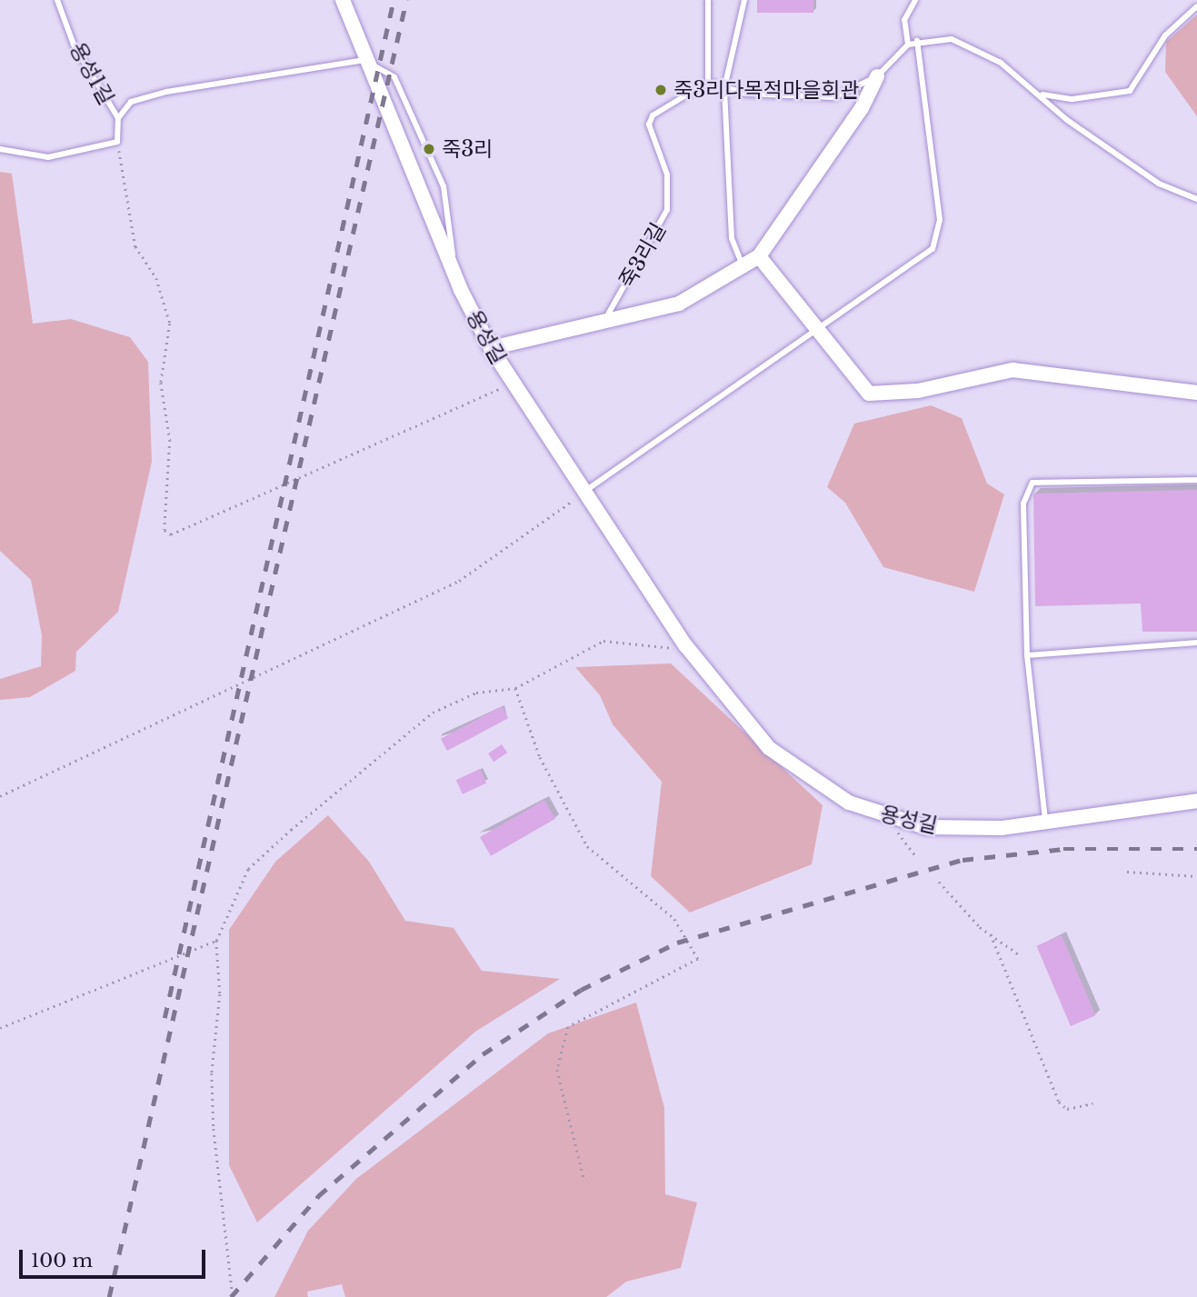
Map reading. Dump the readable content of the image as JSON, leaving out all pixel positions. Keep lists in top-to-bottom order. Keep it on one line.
{"streets":{"street":["죽3리길","용성길"],"lane":["용성1길"]},"crossings":[["죽3리길","용성길"]],"places":["죽3리다목적마을회관","죽3리"],"scale_bar":"100 m"}
